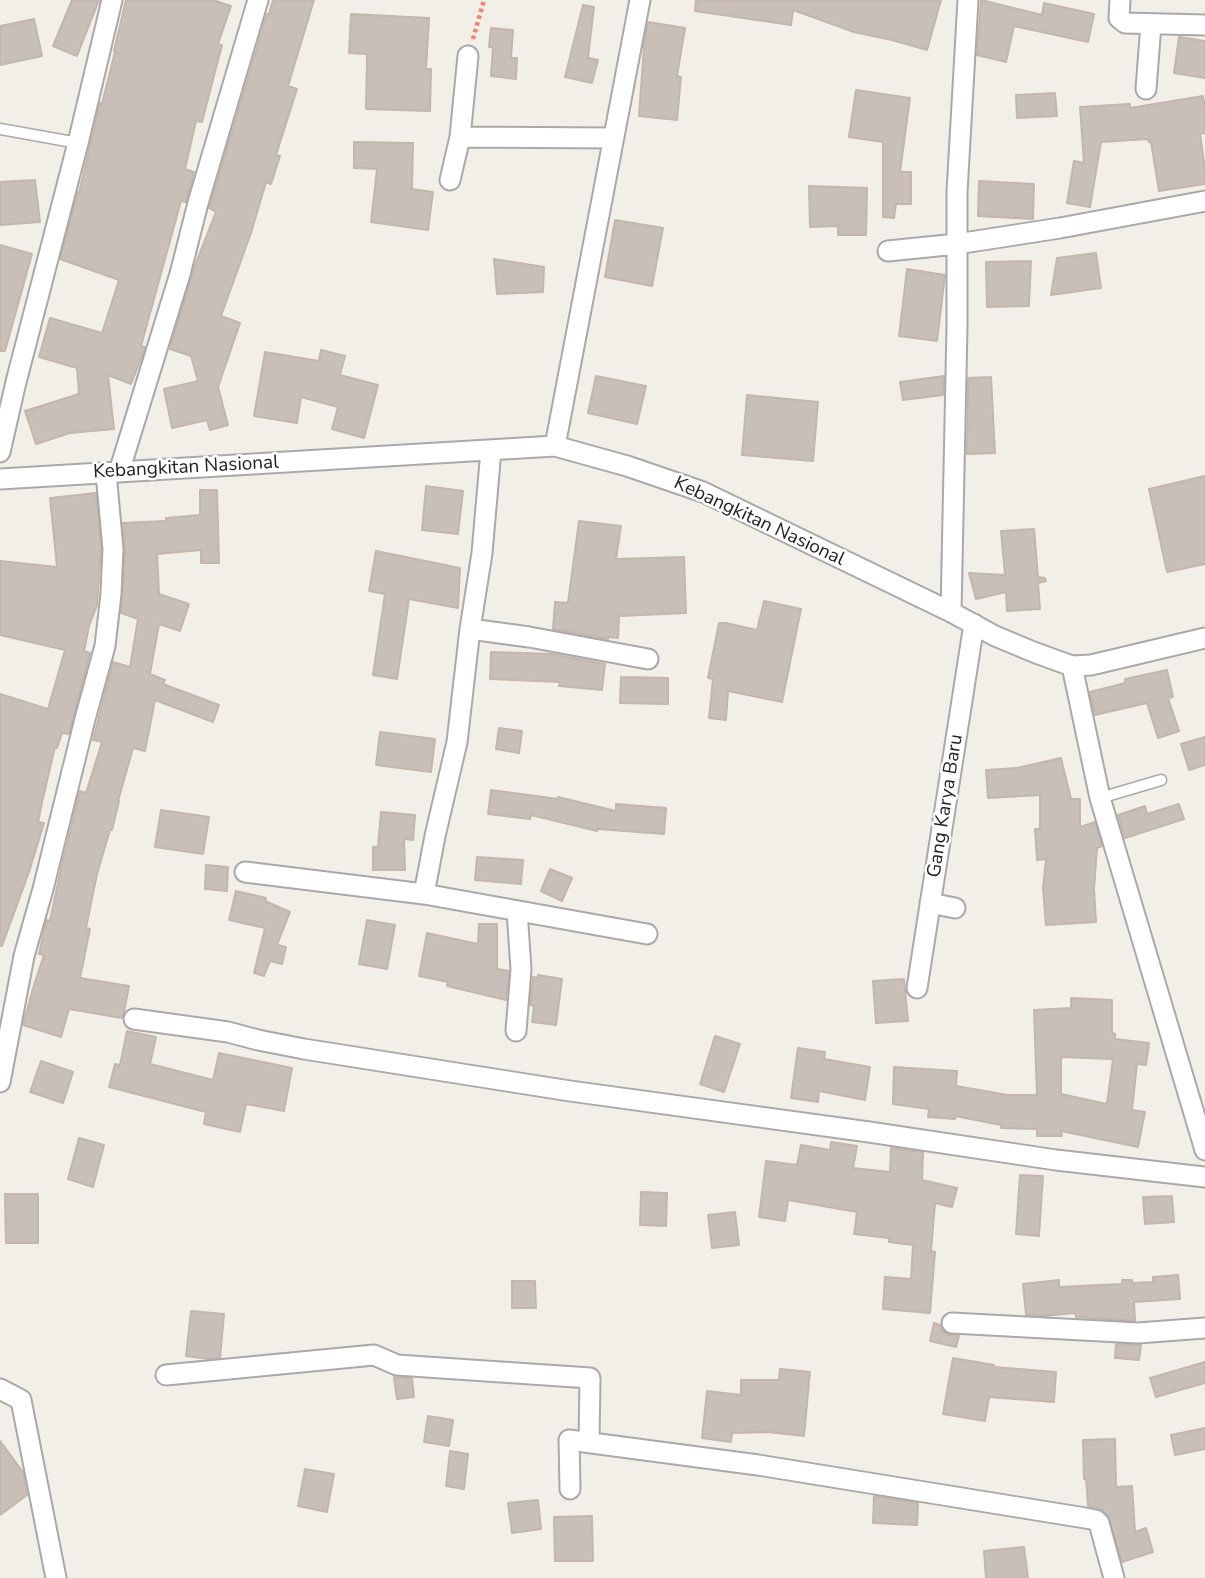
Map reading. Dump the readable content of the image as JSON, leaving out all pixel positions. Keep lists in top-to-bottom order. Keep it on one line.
{"streets":{"street":["Kebangkitan Nasional","Gang Karya Baru"]},"crossings":[["Kebangkitan Nasional","Gang Karya Baru"]]}
